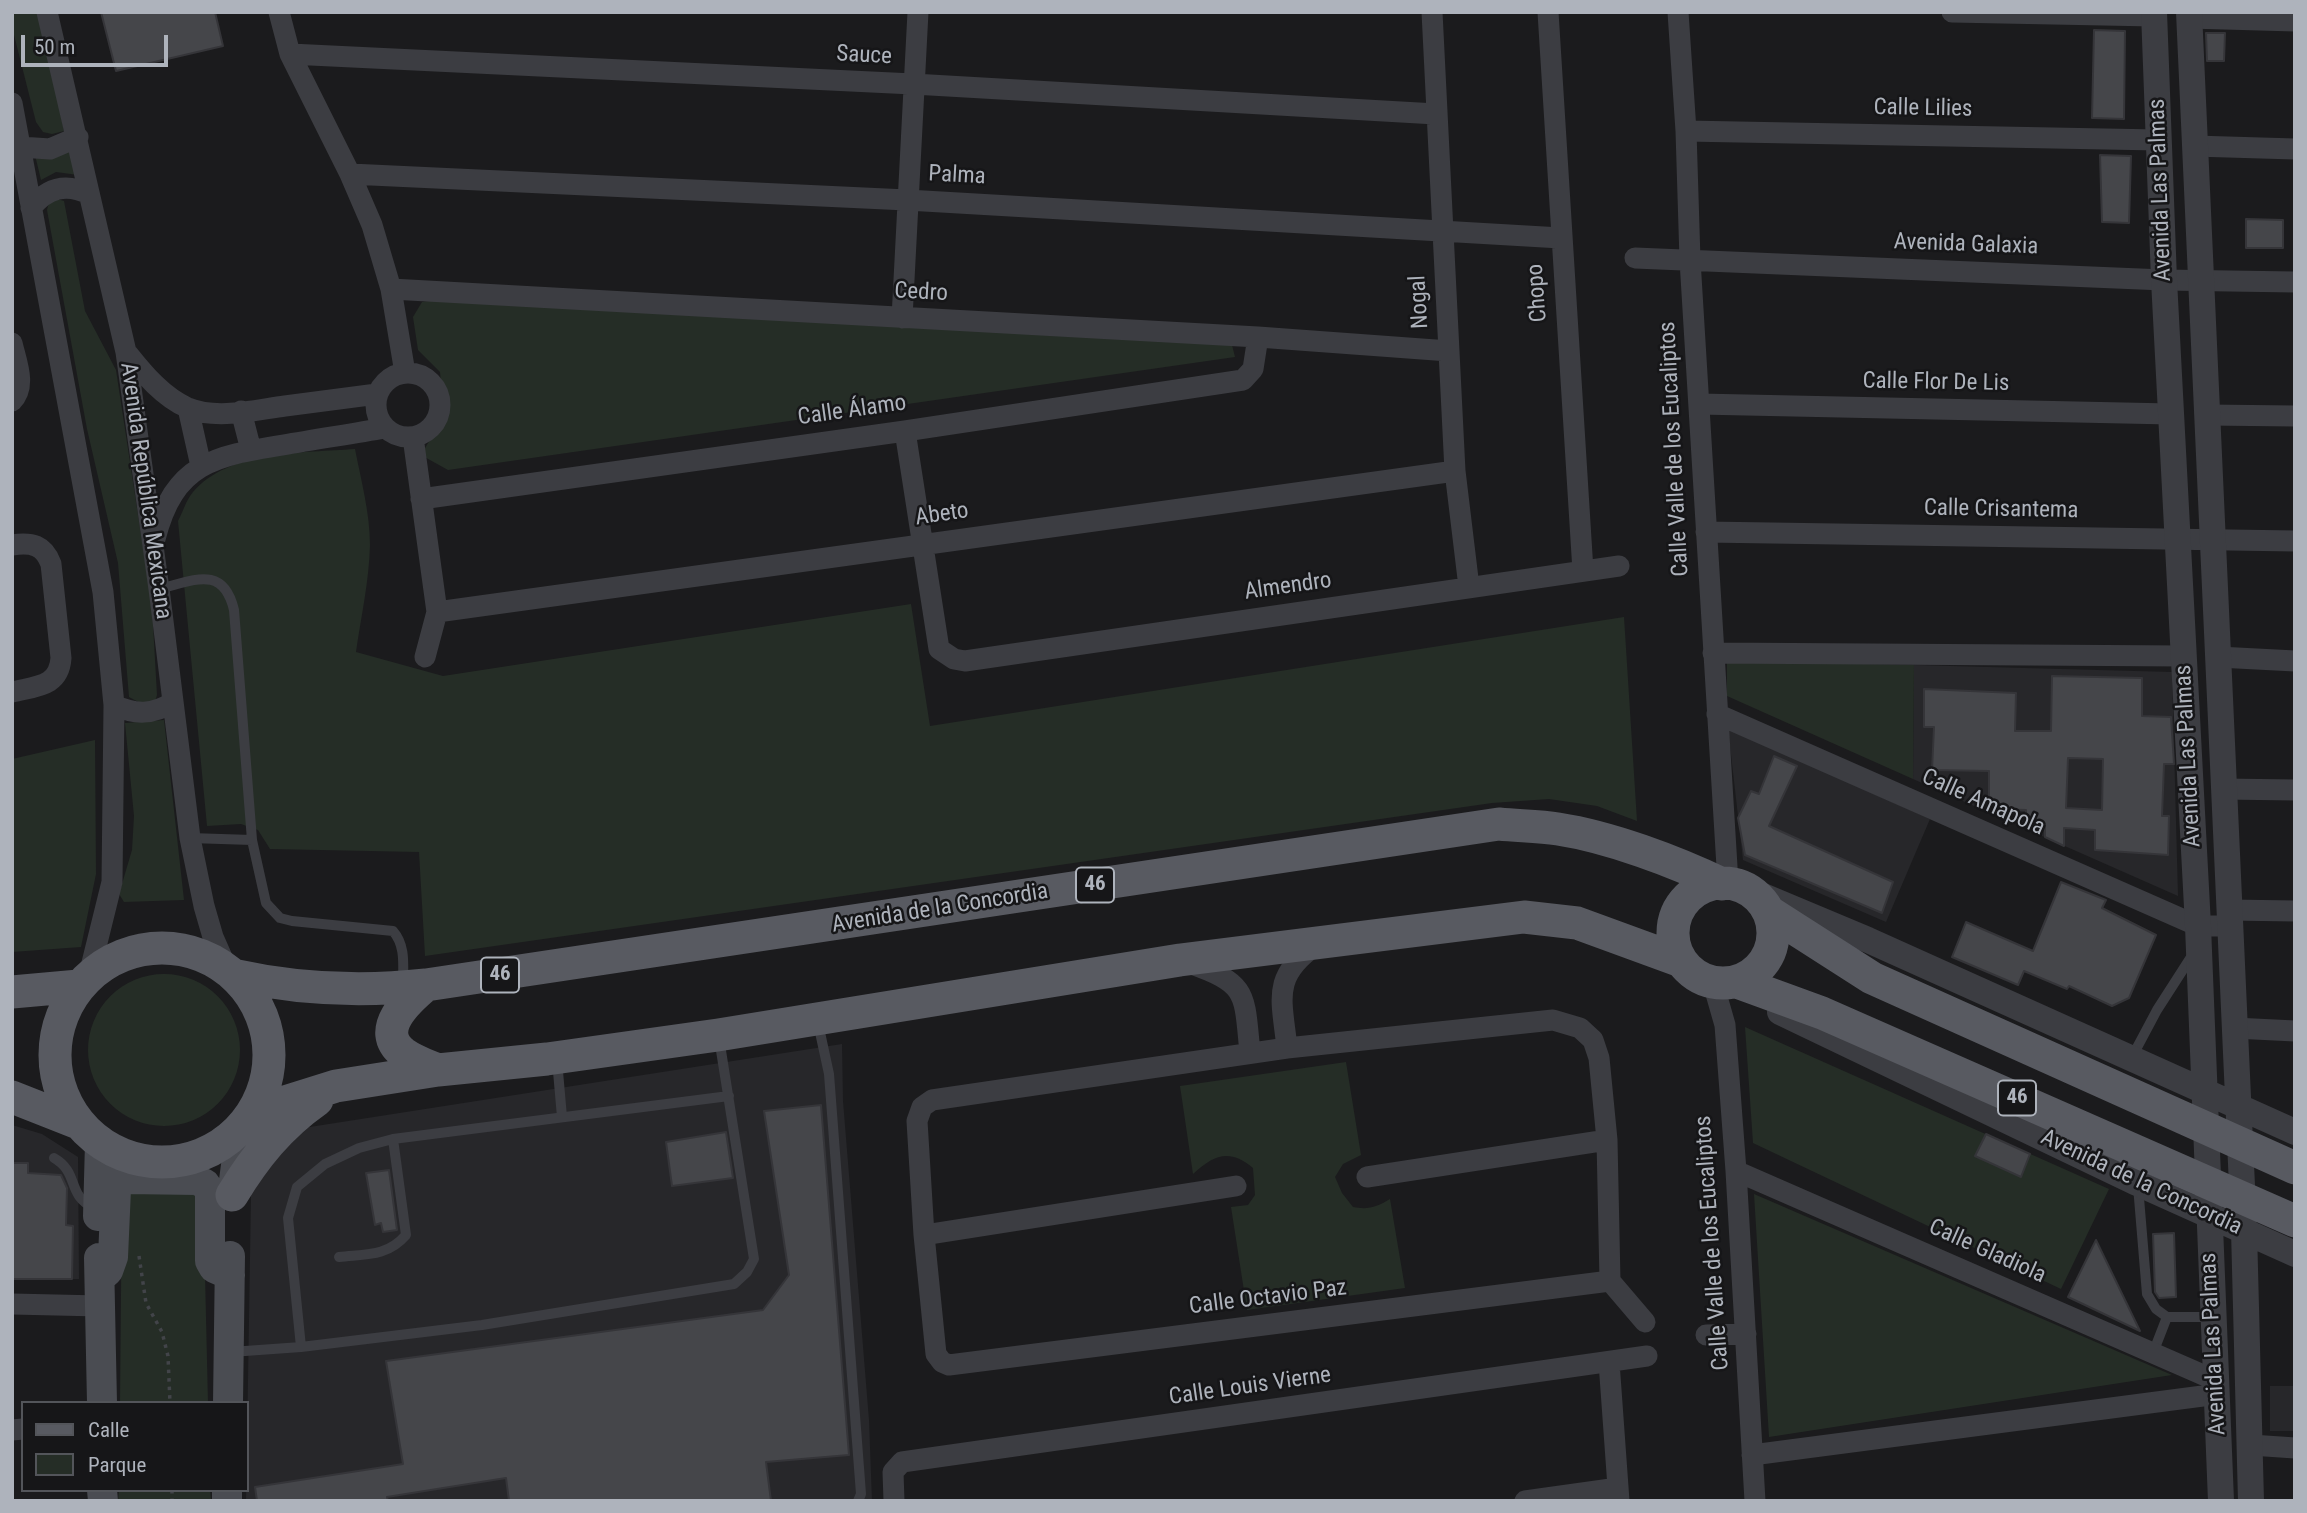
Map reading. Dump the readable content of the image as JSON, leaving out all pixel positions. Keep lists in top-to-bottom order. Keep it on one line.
{"streets":{"main road":["46","Avenida de la Concordia"],"street":["Sauce","Calle Lilies","Palma","Avenida Las Palmas","Avenida Galaxia","Cedro","Chopo","Nogal","Calle Flor De Lis","Calle Álamo","Calle Valle de los Eucaliptos","Avenida República Mexicana","Calle Crisantema","Abeto","Almendro","Calle Amapola","Calle Gladiola","Calle Octavio Paz","Calle Louis Vierne"]},"crossings":[["Sauce","Nogal"],["Calle Lilies","Avenida Las Palmas"],["Calle Lilies","Calle Valle de los Eucaliptos"],["Palma","Chopo"],["Palma","Nogal"],["Avenida Las Palmas","Avenida Galaxia"],["Avenida Las Palmas","Calle Flor De Lis"],["Avenida Las Palmas","Calle Crisantema"],["Avenida Las Palmas","Calle Amapola"],["Avenida Las Palmas","Avenida de la Concordia"],["Avenida Las Palmas","Calle Gladiola"],["Avenida Galaxia","Calle Valle de los Eucaliptos"],["Cedro","Nogal"],["Cedro","Calle Álamo"],["Chopo","Almendro"],["Nogal","Abeto"],["Nogal","Almendro"],["Calle Flor De Lis","Calle Valle de los Eucaliptos"],["Calle Valle de los Eucaliptos","Calle Crisantema"],["Calle Valle de los Eucaliptos","Calle Amapola"],["Calle Valle de los Eucaliptos","46"],["Calle Valle de los Eucaliptos","Avenida de la Concordia"],["Calle Valle de los Eucaliptos","Calle Gladiola"],["Avenida República Mexicana","46"],["Avenida República Mexicana","Avenida de la Concordia"],["Abeto","Almendro"],["46","Avenida de la Concordia"]],"legend":["Calle","Parque"],"scale_bar":"50 m"}
